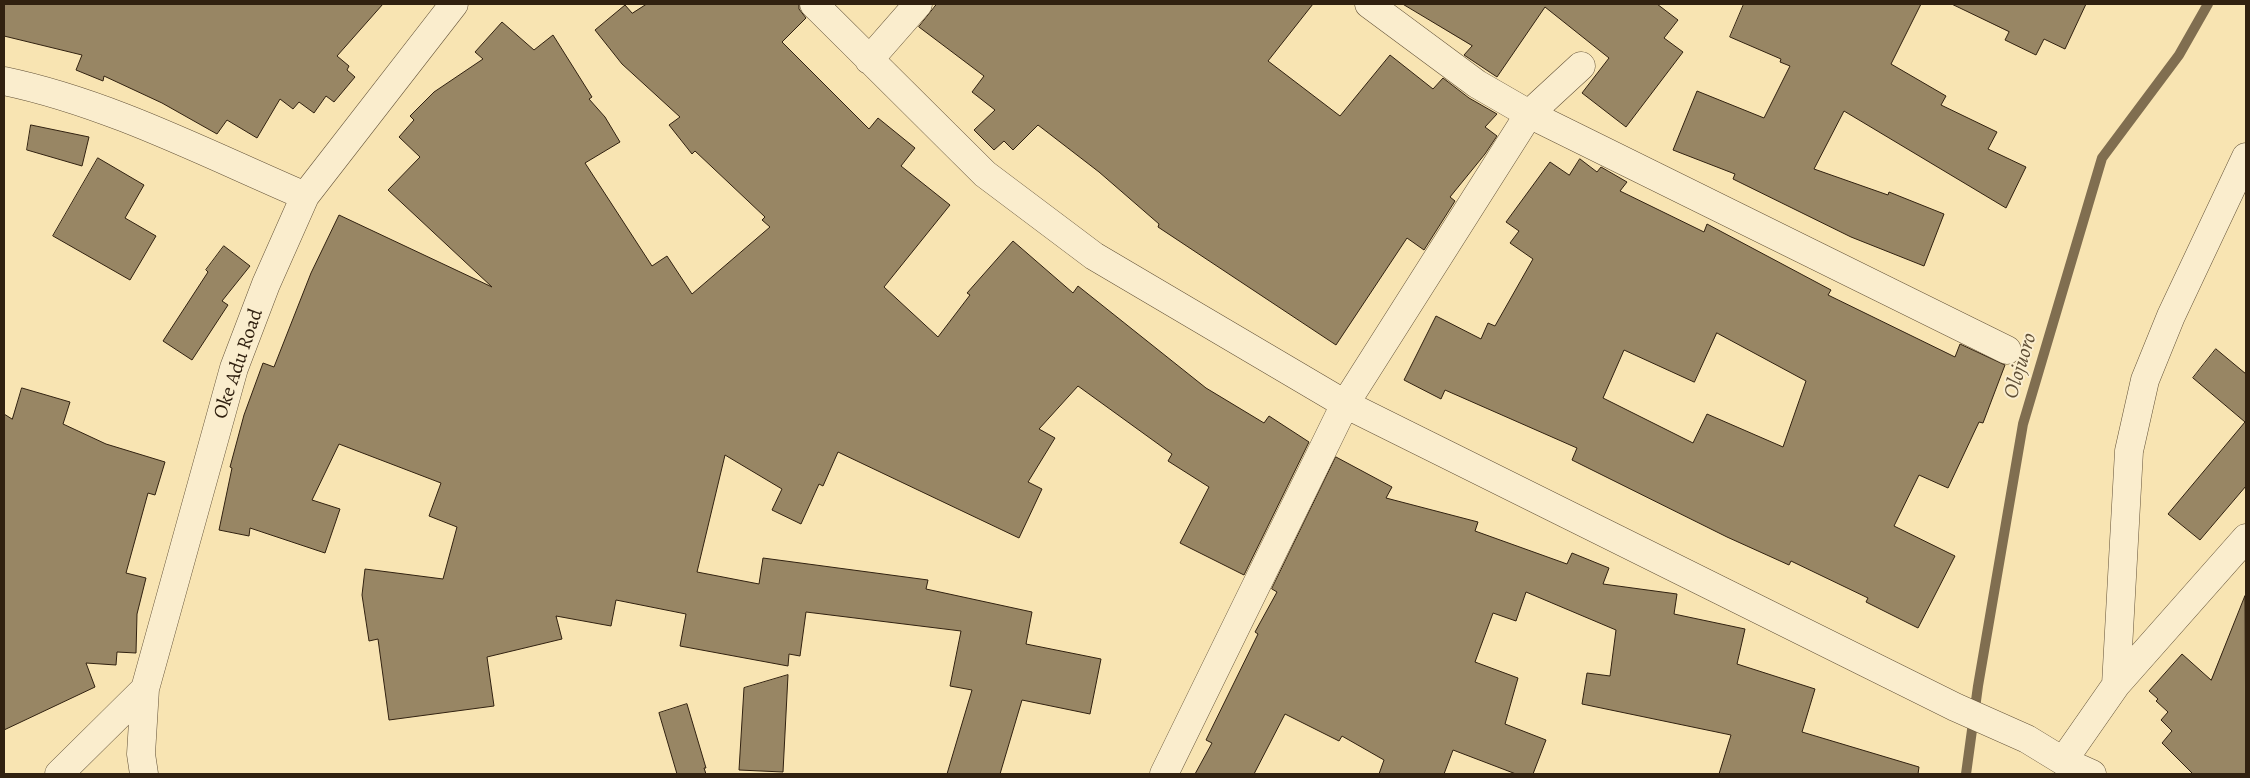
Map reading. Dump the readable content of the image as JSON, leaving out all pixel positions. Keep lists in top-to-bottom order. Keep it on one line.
{"streets":{"street":["Oke Adu Road"]},"water":["Olojuoro"]}
